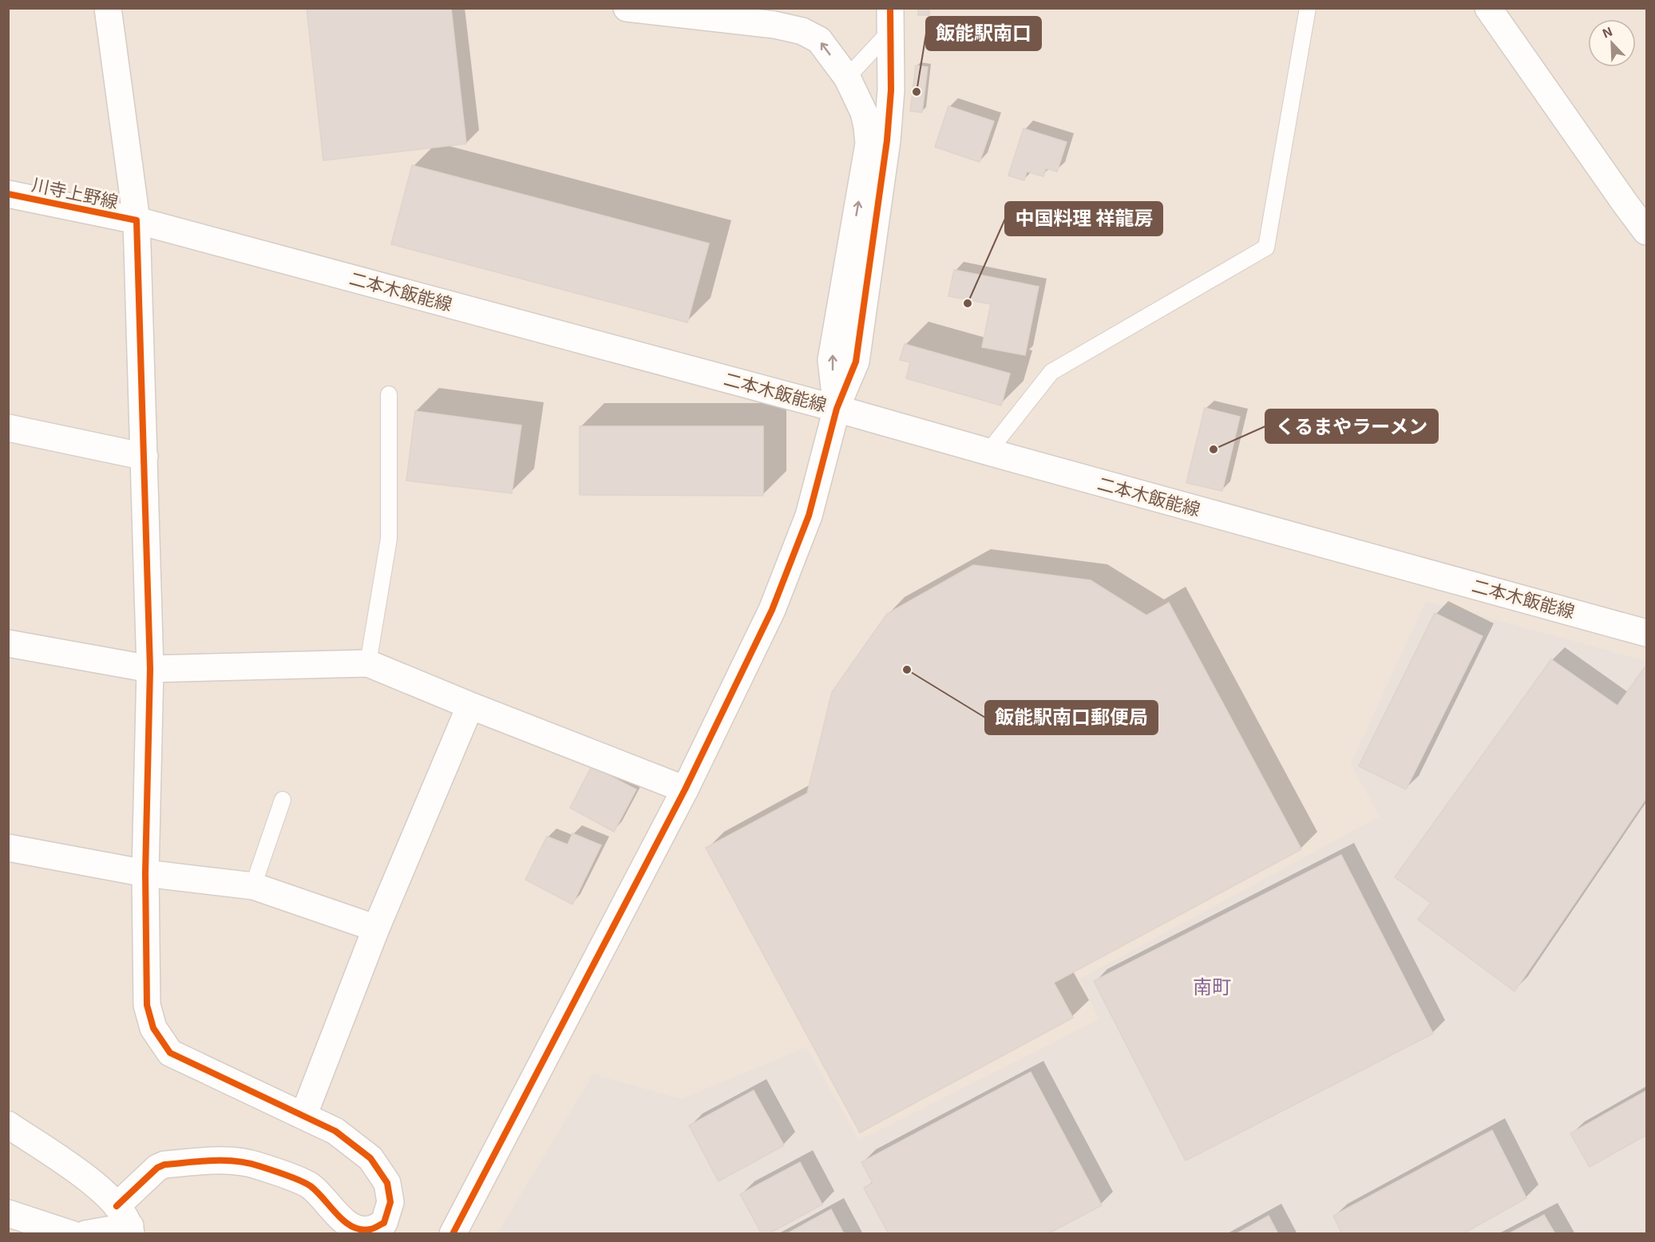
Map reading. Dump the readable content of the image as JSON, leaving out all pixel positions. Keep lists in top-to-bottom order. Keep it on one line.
{"streets":{"street":["川寺上野線","二本木飯能線"]},"crossings":[["川寺上野線","二本木飯能線"]],"districts":["南町"],"places":["飯能駅南口","中国料理 祥龍房","くるまやラーメン","飯能駅南口郵便局"],"north":"top left"}
